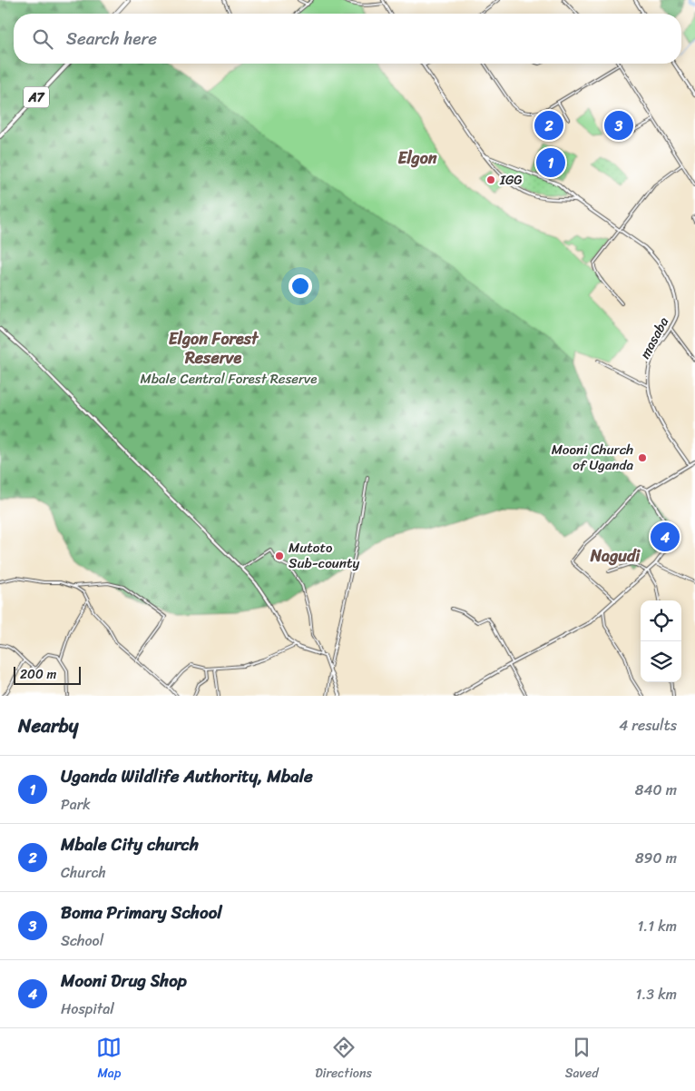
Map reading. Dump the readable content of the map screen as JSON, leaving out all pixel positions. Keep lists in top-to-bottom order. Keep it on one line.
{"streets":{"main road":["A7"],"street":["masaba"]},"districts":["Elgon","Elgon Forest Reserve","Nagudi"],"parks":["Mbale Central Forest Reserve"],"places":["IGG","Mooni Church of Uganda","Mutoto Sub-county"],"scale_bar":"200 m","page":{"search":"Search here","pins":["2","3","1","4"],"scale":"200 m","heading":["Nearby","4 results"],"list":[{"mark":"1","name":"Uganda Wildlife Authority, Mbale","note":"Park","value":"840 m"},{"mark":"2","name":"Mbale City church","note":"Church","value":"890 m"},{"mark":"3","name":"Boma Primary School","note":"School","value":"1.1 km"},{"mark":"4","name":"Mooni Drug Shop","note":"Hospital","value":"1.3 km"}],"nav":["Map","Directions","Saved"]}}
